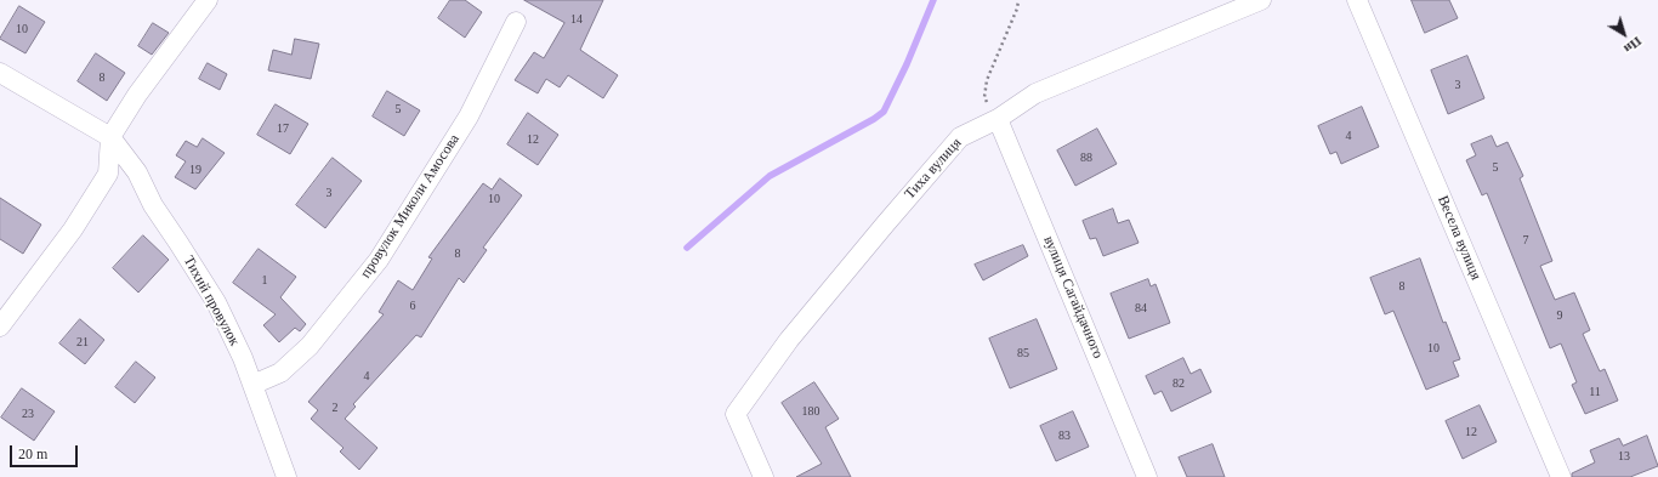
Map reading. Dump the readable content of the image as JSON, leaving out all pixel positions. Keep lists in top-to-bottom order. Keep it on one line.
{"streets":{"street":["Тиха вулиця","провулок Миколи Амосова","Весела вулиця","вулиця Сагайдачного","Тихий провулок"]},"crossings":[["Тиха вулиця","вулиця Сагайдачного"],["провулок Миколи Амосова","Тихий провулок"]],"house_numbers":["14","10","8","3","5","17","4","12","88","5","19","3","10","7","8","1","8","6","84","9","21","10","85","4","82","11","2","180","23","12","83","13"],"scale_bar":"20 m","north":"bottom right"}
